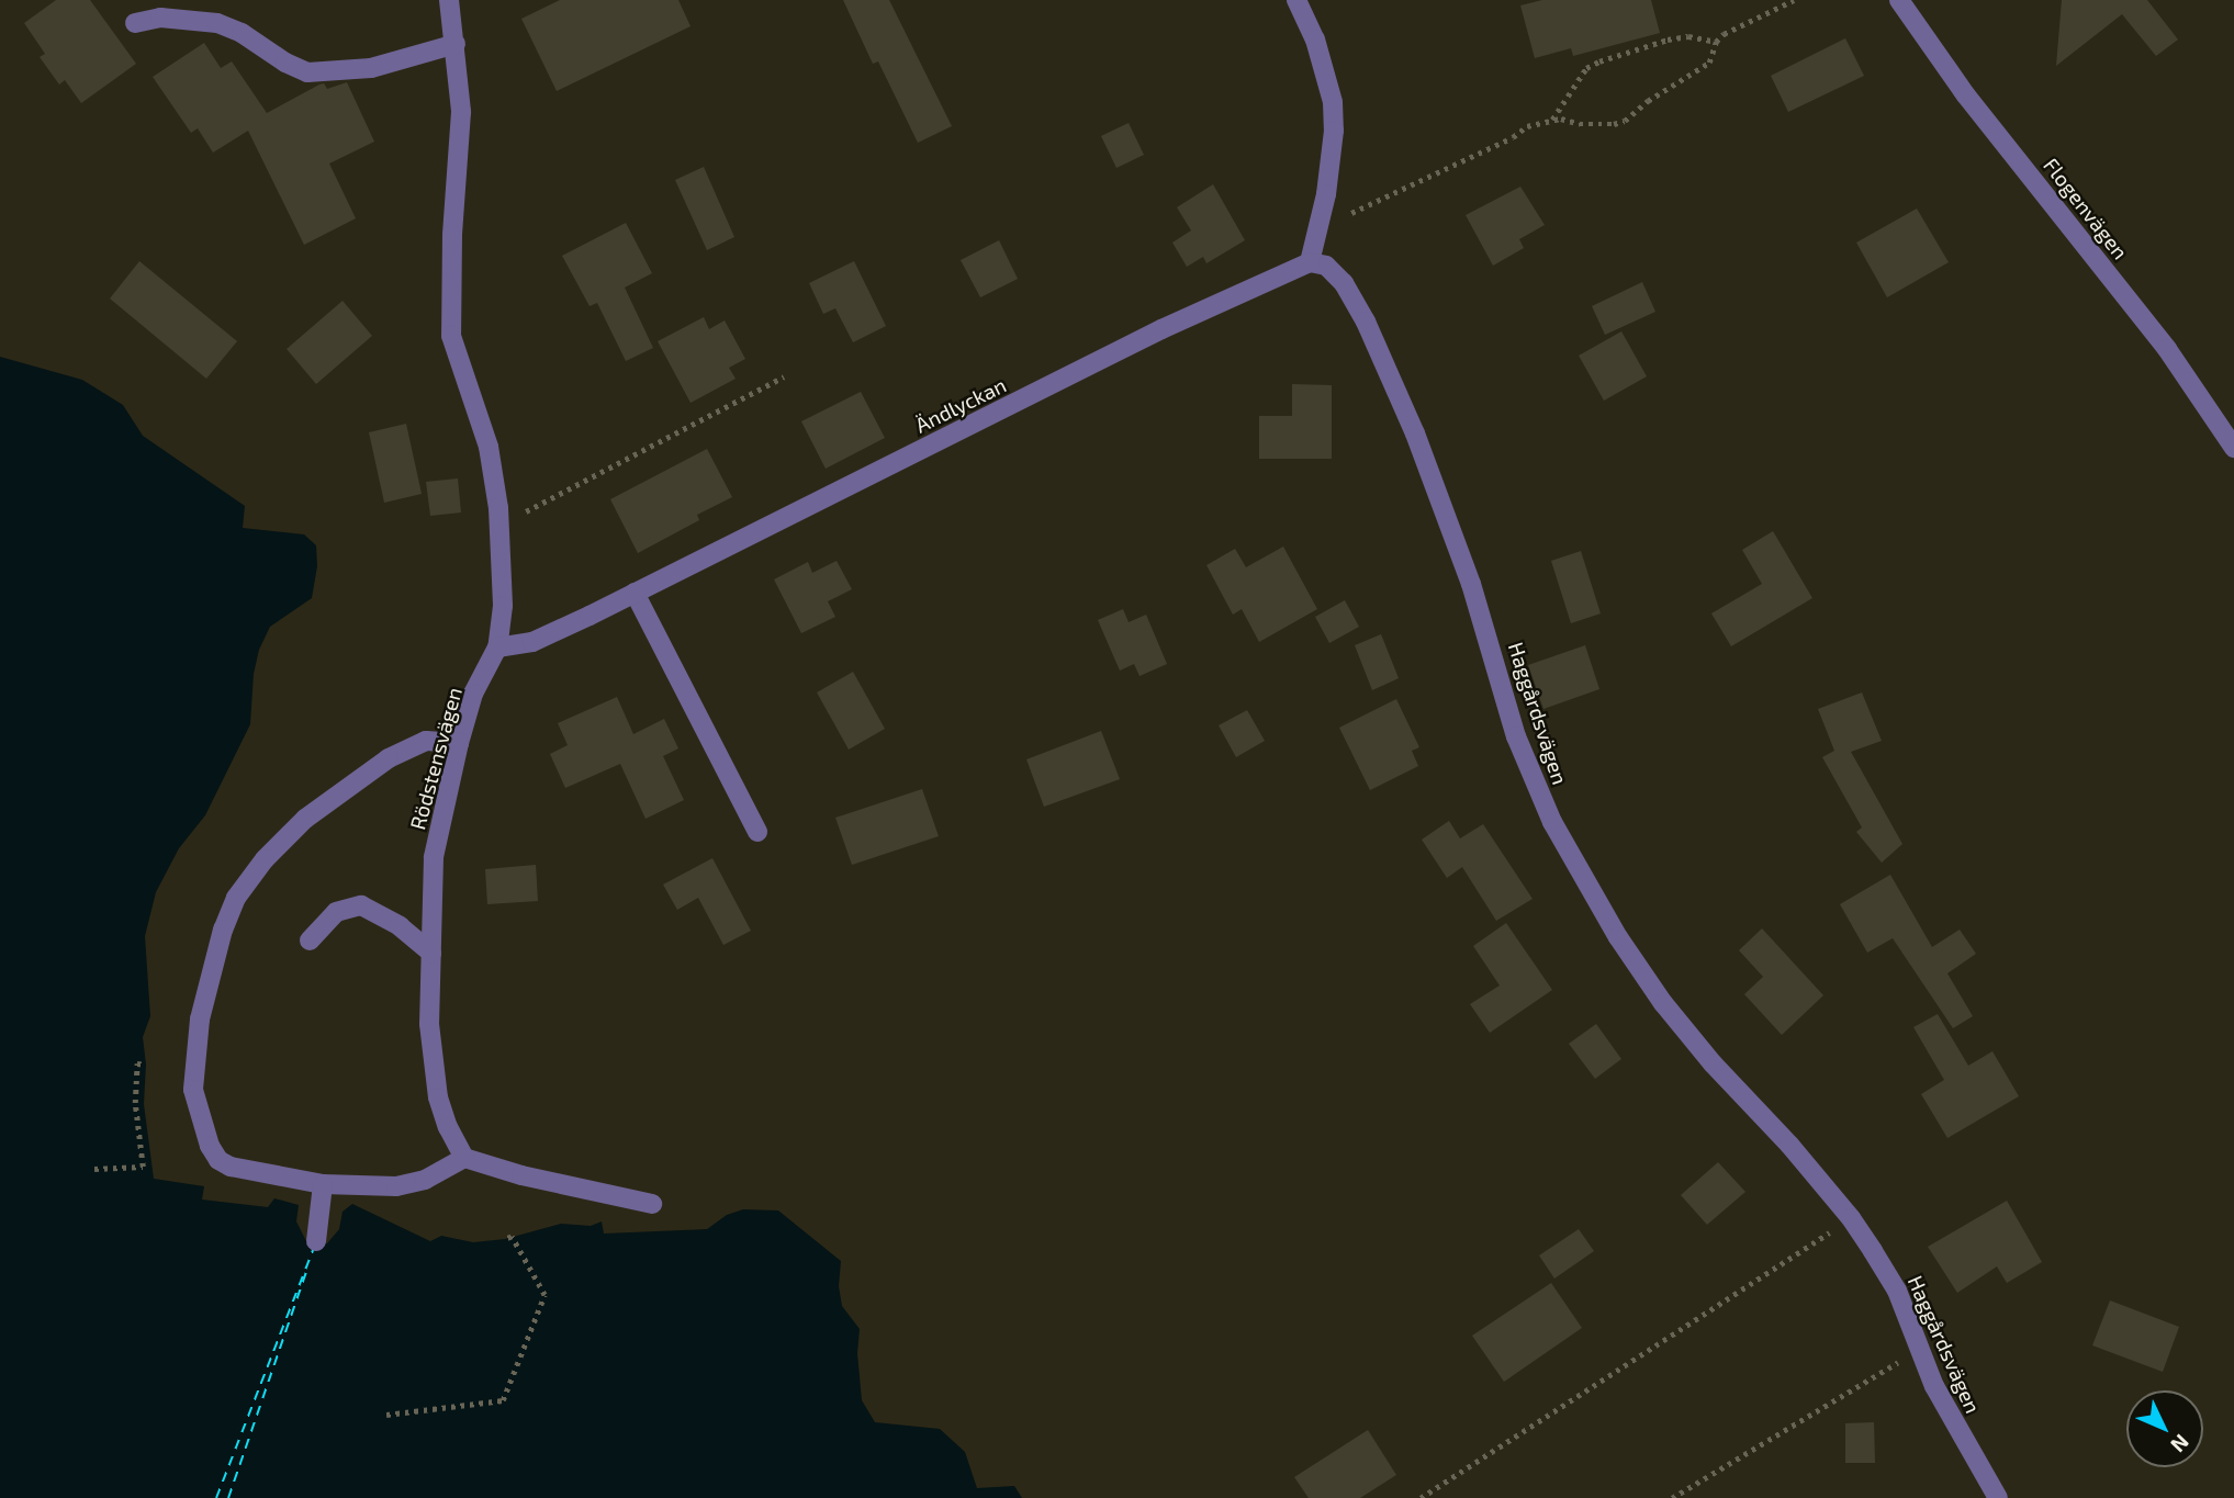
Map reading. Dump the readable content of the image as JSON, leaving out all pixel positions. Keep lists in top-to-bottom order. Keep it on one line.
{"streets":{"street":["Flogenvägen","Ändlyckan","Haggårdsvägen","Rödstensvägen"]},"crossings":[["Ändlyckan","Haggårdsvägen"],["Ändlyckan","Rödstensvägen"]],"north":"bottom right"}
